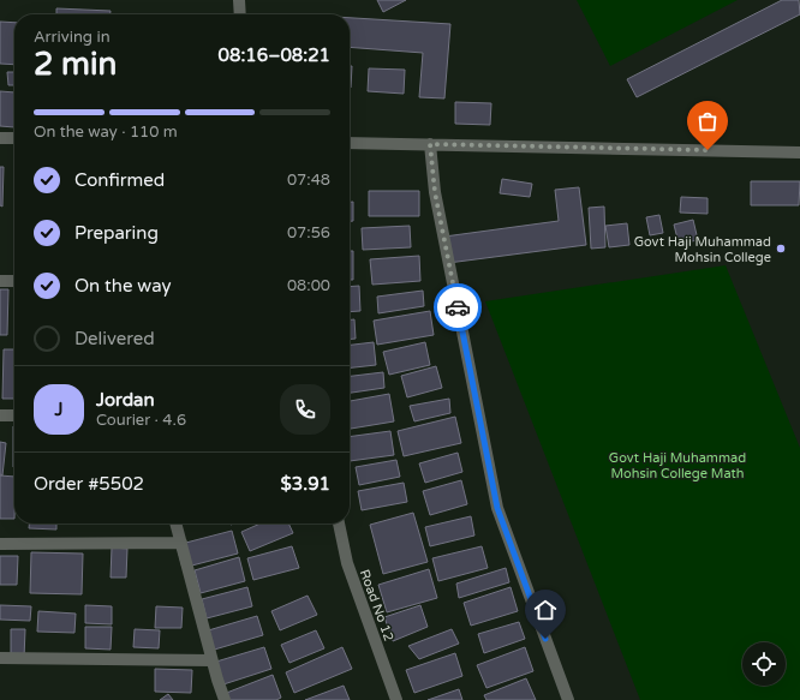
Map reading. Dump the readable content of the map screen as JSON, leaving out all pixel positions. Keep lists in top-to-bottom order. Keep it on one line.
{"streets":{"street":["Road No 12"]},"parks":["Govt Haji Muhammad Mohsin College Math"],"places":["Govt Haji Muhammad Mohsin College"],"page":{"heading":["2 min","Arriving in","08:16–08:21"],"panel":["Jordan","Courier · 4.6","Order #5502","$3.91"],"bar":"On the way · 110 m","list":[["Confirmed","07:48"],["Preparing","07:56"],["On the way","08:00"],"Delivered"],"round":"J"}}
